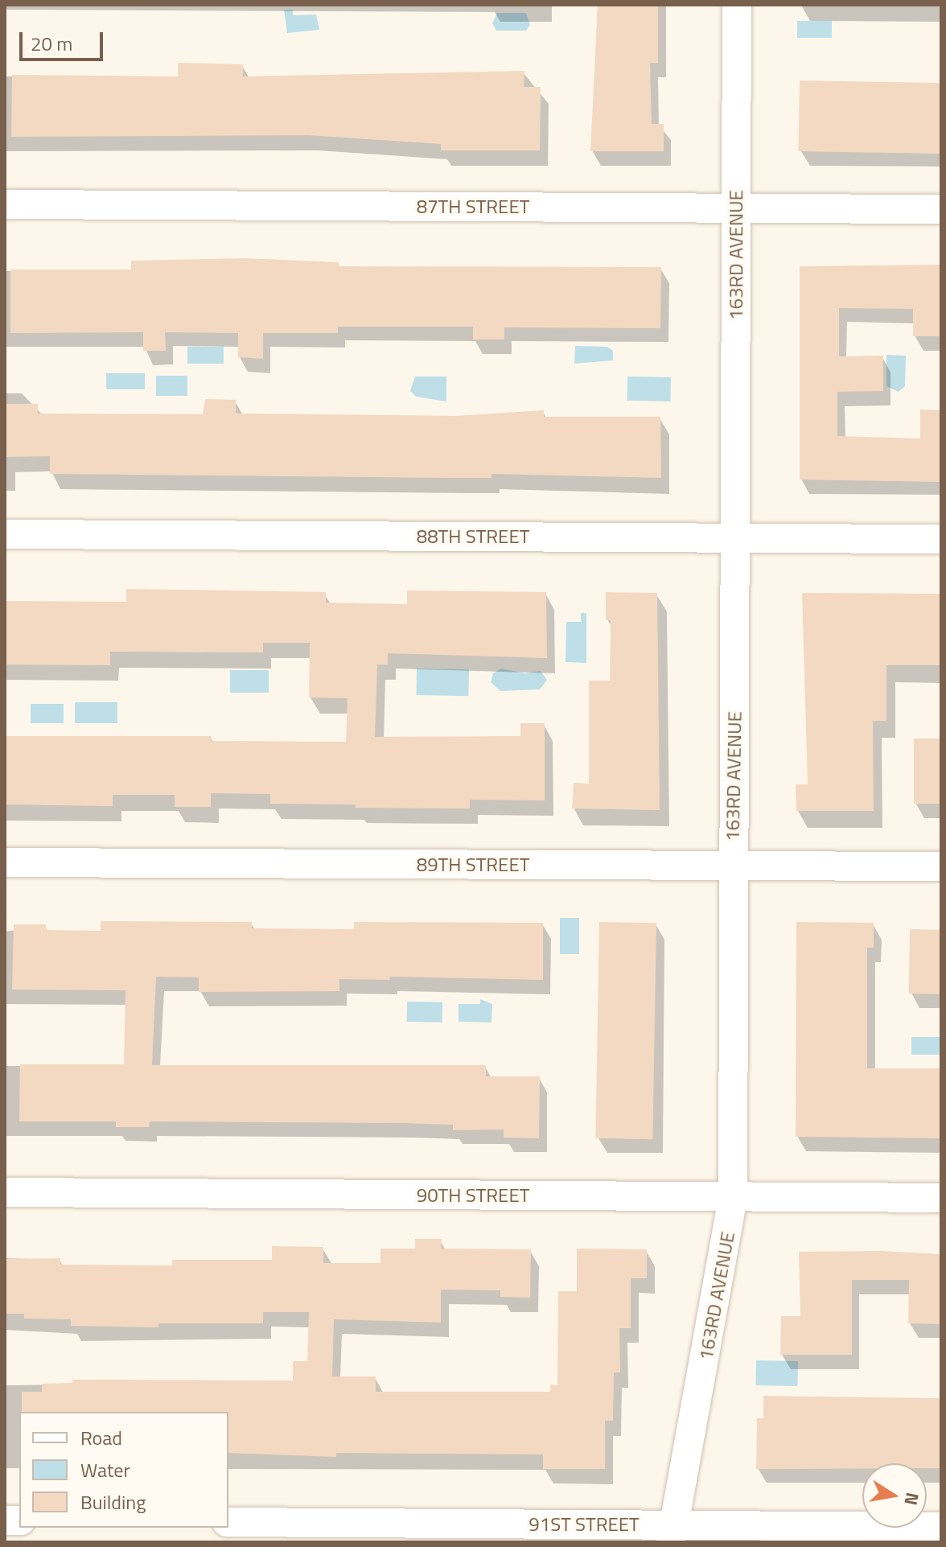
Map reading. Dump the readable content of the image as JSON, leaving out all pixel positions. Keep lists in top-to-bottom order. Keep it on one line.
{"streets":{"street":["87TH STREET","163RD AVENUE","88TH STREET","89TH STREET","90TH STREET","91ST STREET"]},"crossings":[["87TH STREET","163RD AVENUE"],["163RD AVENUE","88TH STREET"],["163RD AVENUE","89TH STREET"],["163RD AVENUE","90TH STREET"],["163RD AVENUE","91ST STREET"]],"legend":["Road","Water","Building"],"scale_bar":"20 m","north":"right"}
